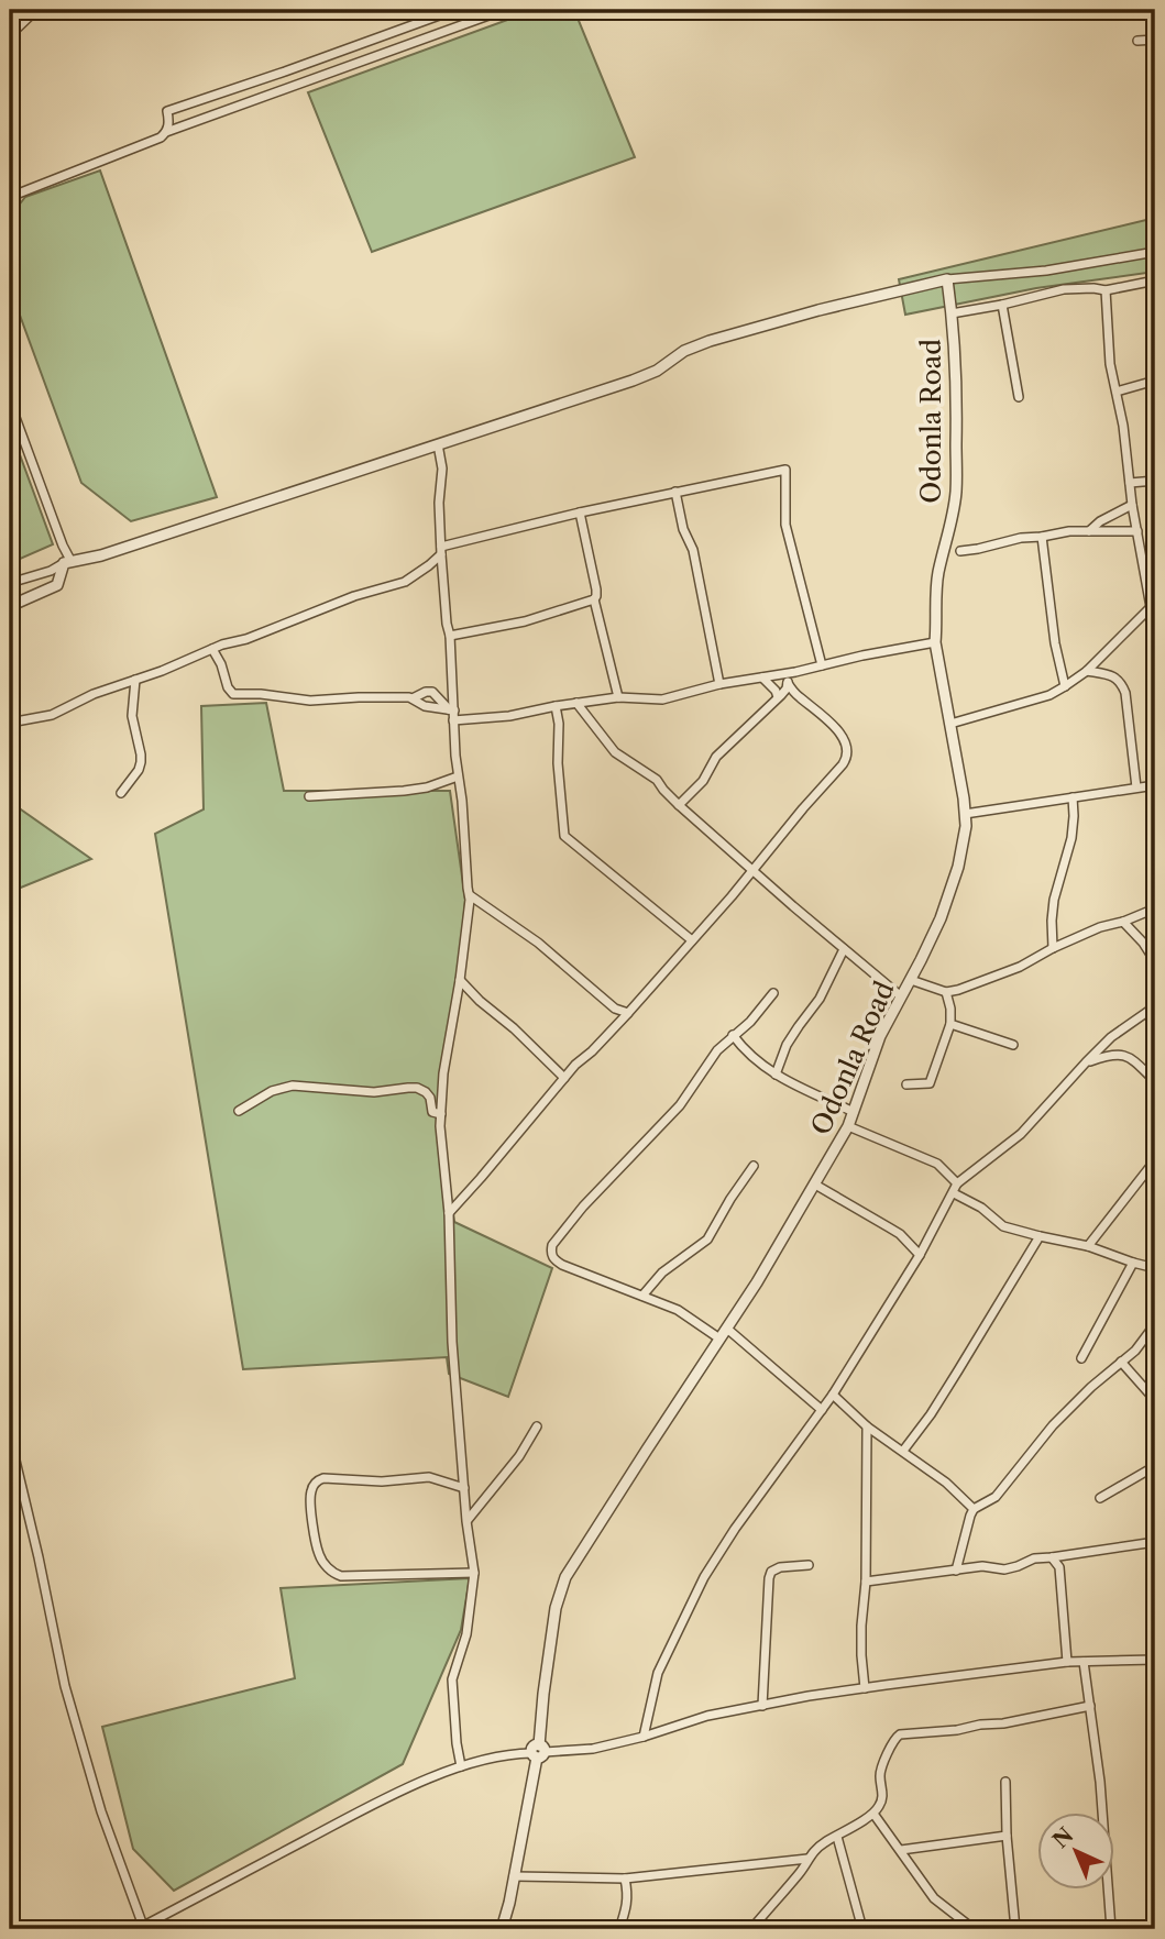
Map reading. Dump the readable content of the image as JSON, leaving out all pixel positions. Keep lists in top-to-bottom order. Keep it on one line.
{"streets":{"street":["Odonla Road"]},"north":"top left"}
